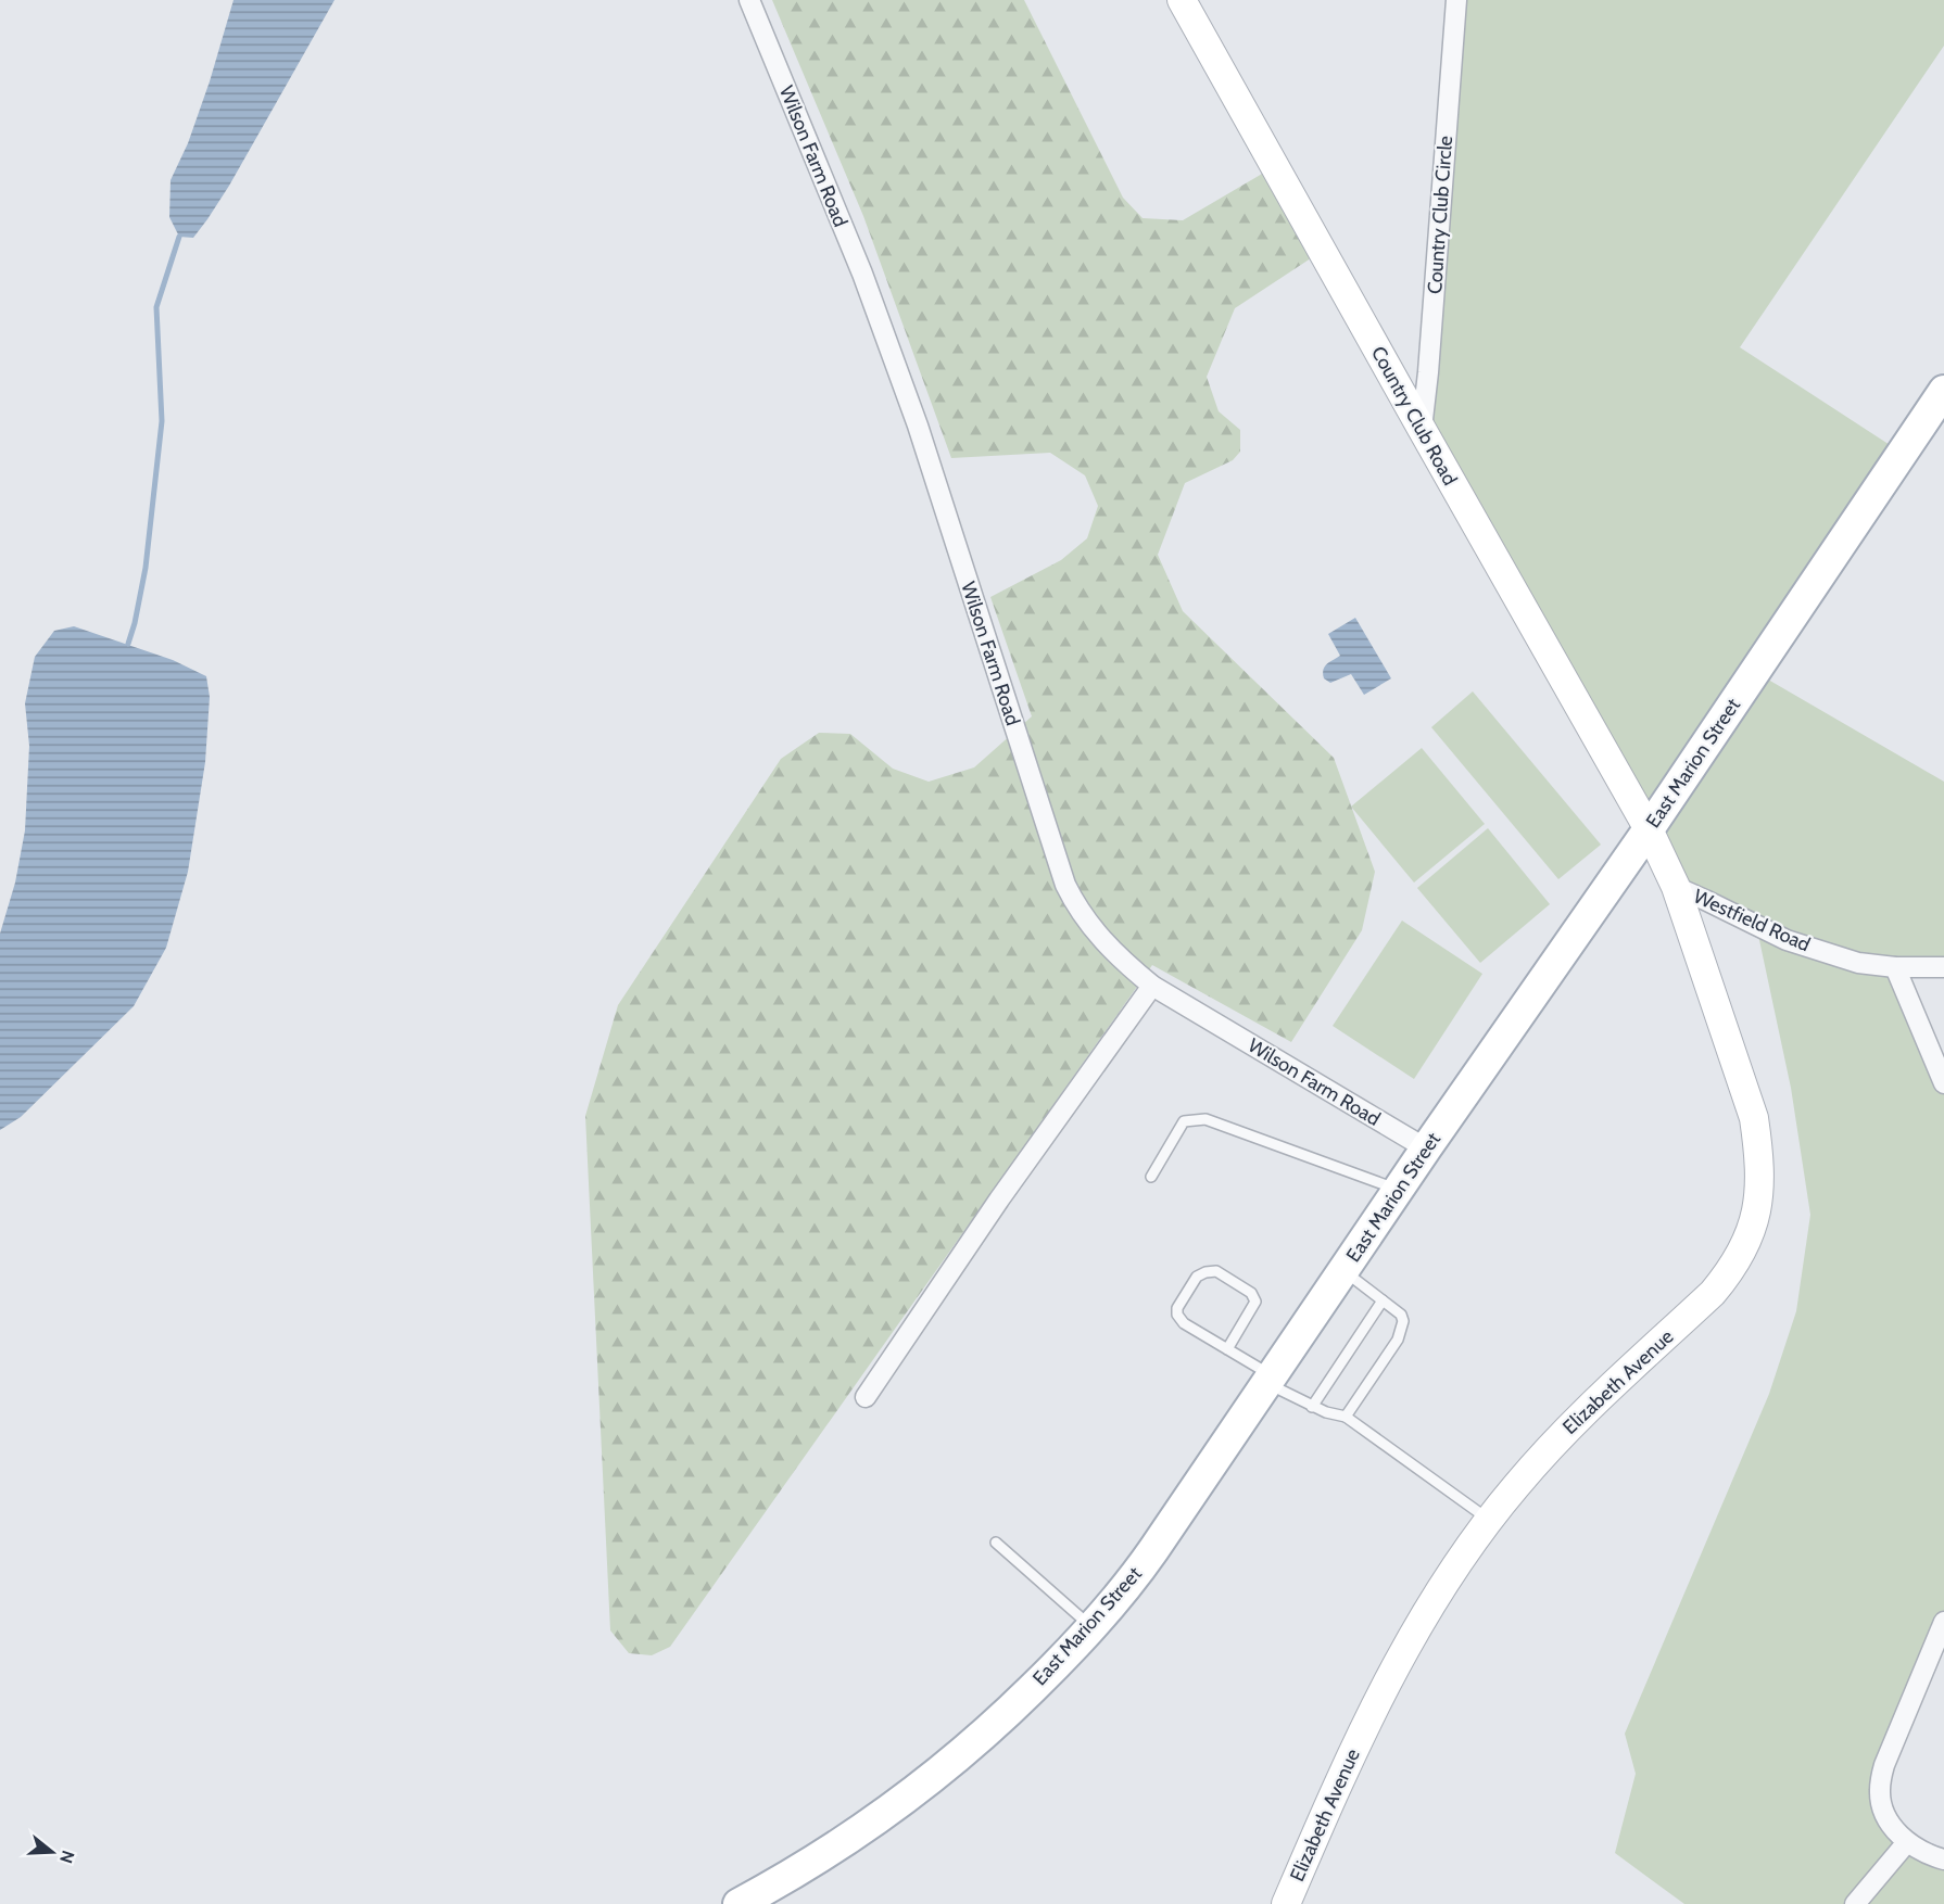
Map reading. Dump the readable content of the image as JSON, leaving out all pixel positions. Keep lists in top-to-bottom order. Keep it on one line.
{"streets":{"main road":["East Marion Street"],"street":["Wilson Farm Road","Country Club Circle","Country Club Road","Westfield Road","Elizabeth Avenue"]},"crossings":[["Wilson Farm Road","East Marion Street"],["Country Club Circle","Country Club Road"],["Country Club Road","East Marion Street"],["Country Club Road","Elizabeth Avenue"],["East Marion Street","Elizabeth Avenue"],["Westfield Road","Elizabeth Avenue"]],"north":"right"}
